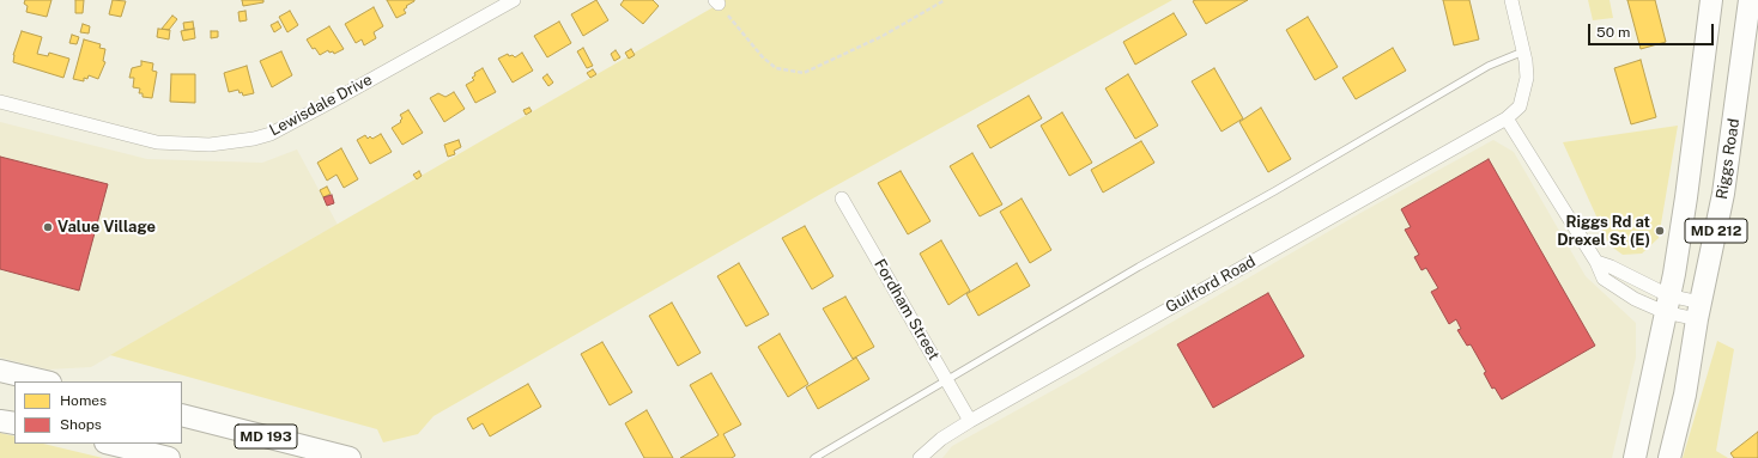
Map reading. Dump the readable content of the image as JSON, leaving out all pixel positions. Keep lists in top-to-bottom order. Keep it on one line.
{"streets":{"main road":["Riggs Road","MD 212","MD 193"],"street":["Lewisdale Drive","Guilford Road","Fordham Street"]},"crossings":[["Guilford Road","Fordham Street"]],"places":["Value Village","Riggs Rd at Drexel St (E)"],"legend":["Homes","Shops"],"scale_bar":"50 m"}
